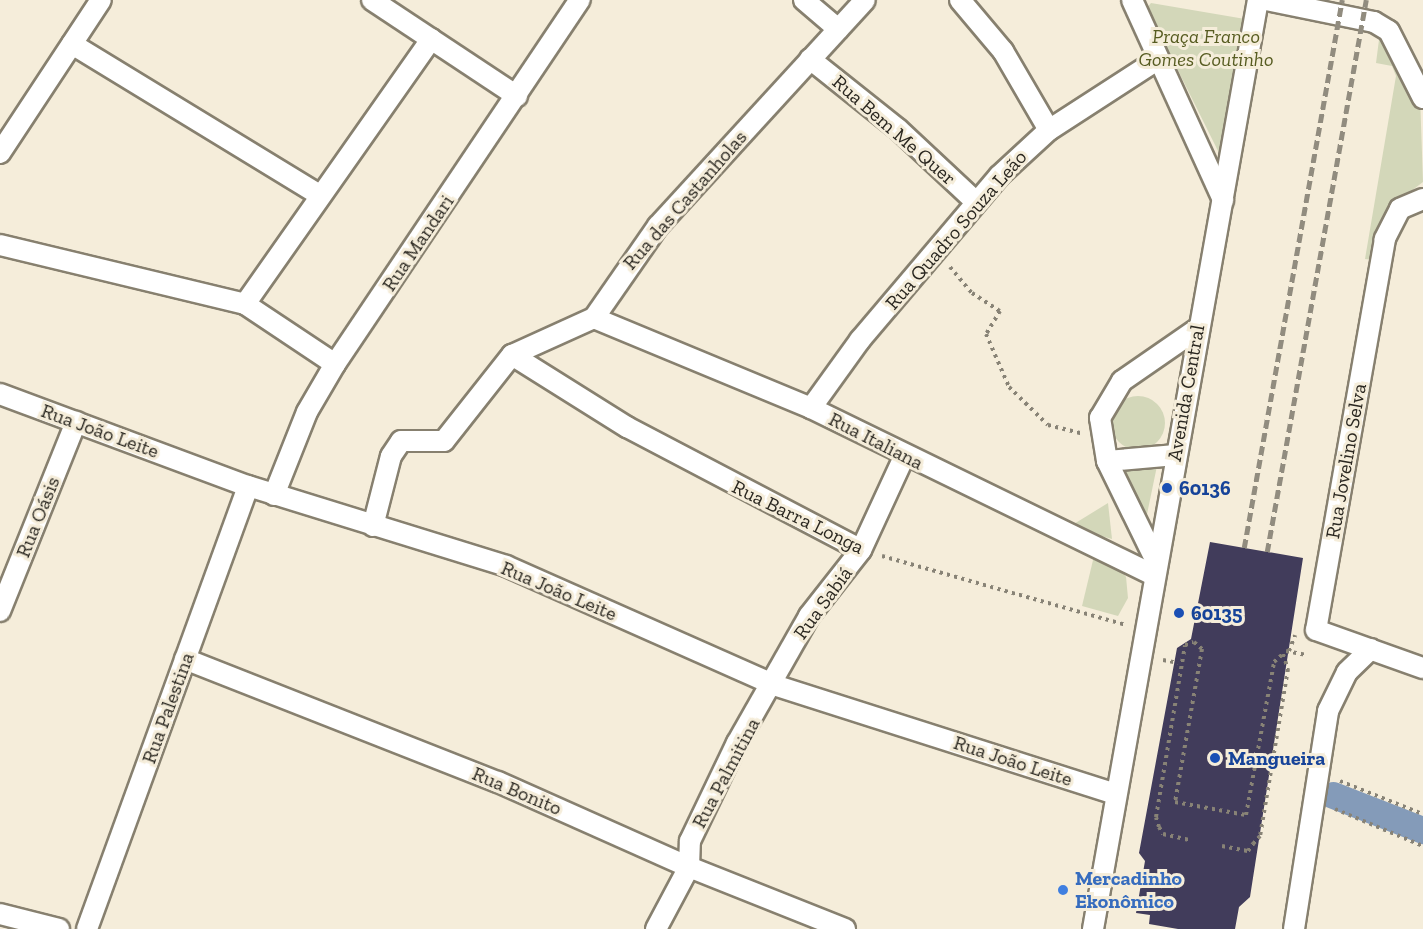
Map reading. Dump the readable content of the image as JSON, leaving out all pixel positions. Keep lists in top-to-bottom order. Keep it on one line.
{"streets":{"street":["Rua Bem Me Quer","Rua das Castanholas","Rua Quadro Souza Leão","Rua Mandari","Avenida Central","Rua João Leite","Rua Italiana","Rua Jovelino Selva","Rua Oásis","Rua Barra Longa","Rua Sabiá","Rua Palestina","Rua Palmitina","Rua Bonito"]},"crossings":[["Rua Bem Me Quer","Rua das Castanholas"],["Rua Bem Me Quer","Rua Quadro Souza Leão"],["Rua das Castanholas","Rua Italiana"],["Rua Quadro Souza Leão","Rua Italiana"],["Rua Mandari","Rua João Leite"],["Avenida Central","Rua João Leite"],["Avenida Central","Rua Italiana"],["Avenida Central","Rua Barra Longa"],["Rua João Leite","Rua Oásis"],["Rua João Leite","Rua Sabiá"],["Rua João Leite","Rua Palestina"],["Rua João Leite","Rua Palmitina"],["Rua Italiana","Rua Sabiá"],["Rua Barra Longa","Rua Sabiá"],["Rua Sabiá","Rua Palmitina"],["Rua Palestina","Rua Bonito"],["Rua Palmitina","Rua Bonito"]],"parks":["Praça Franco Gomes Coutinho"],"places":["60136","60135","Mangueira","Mercadinho Ekonômico"]}
